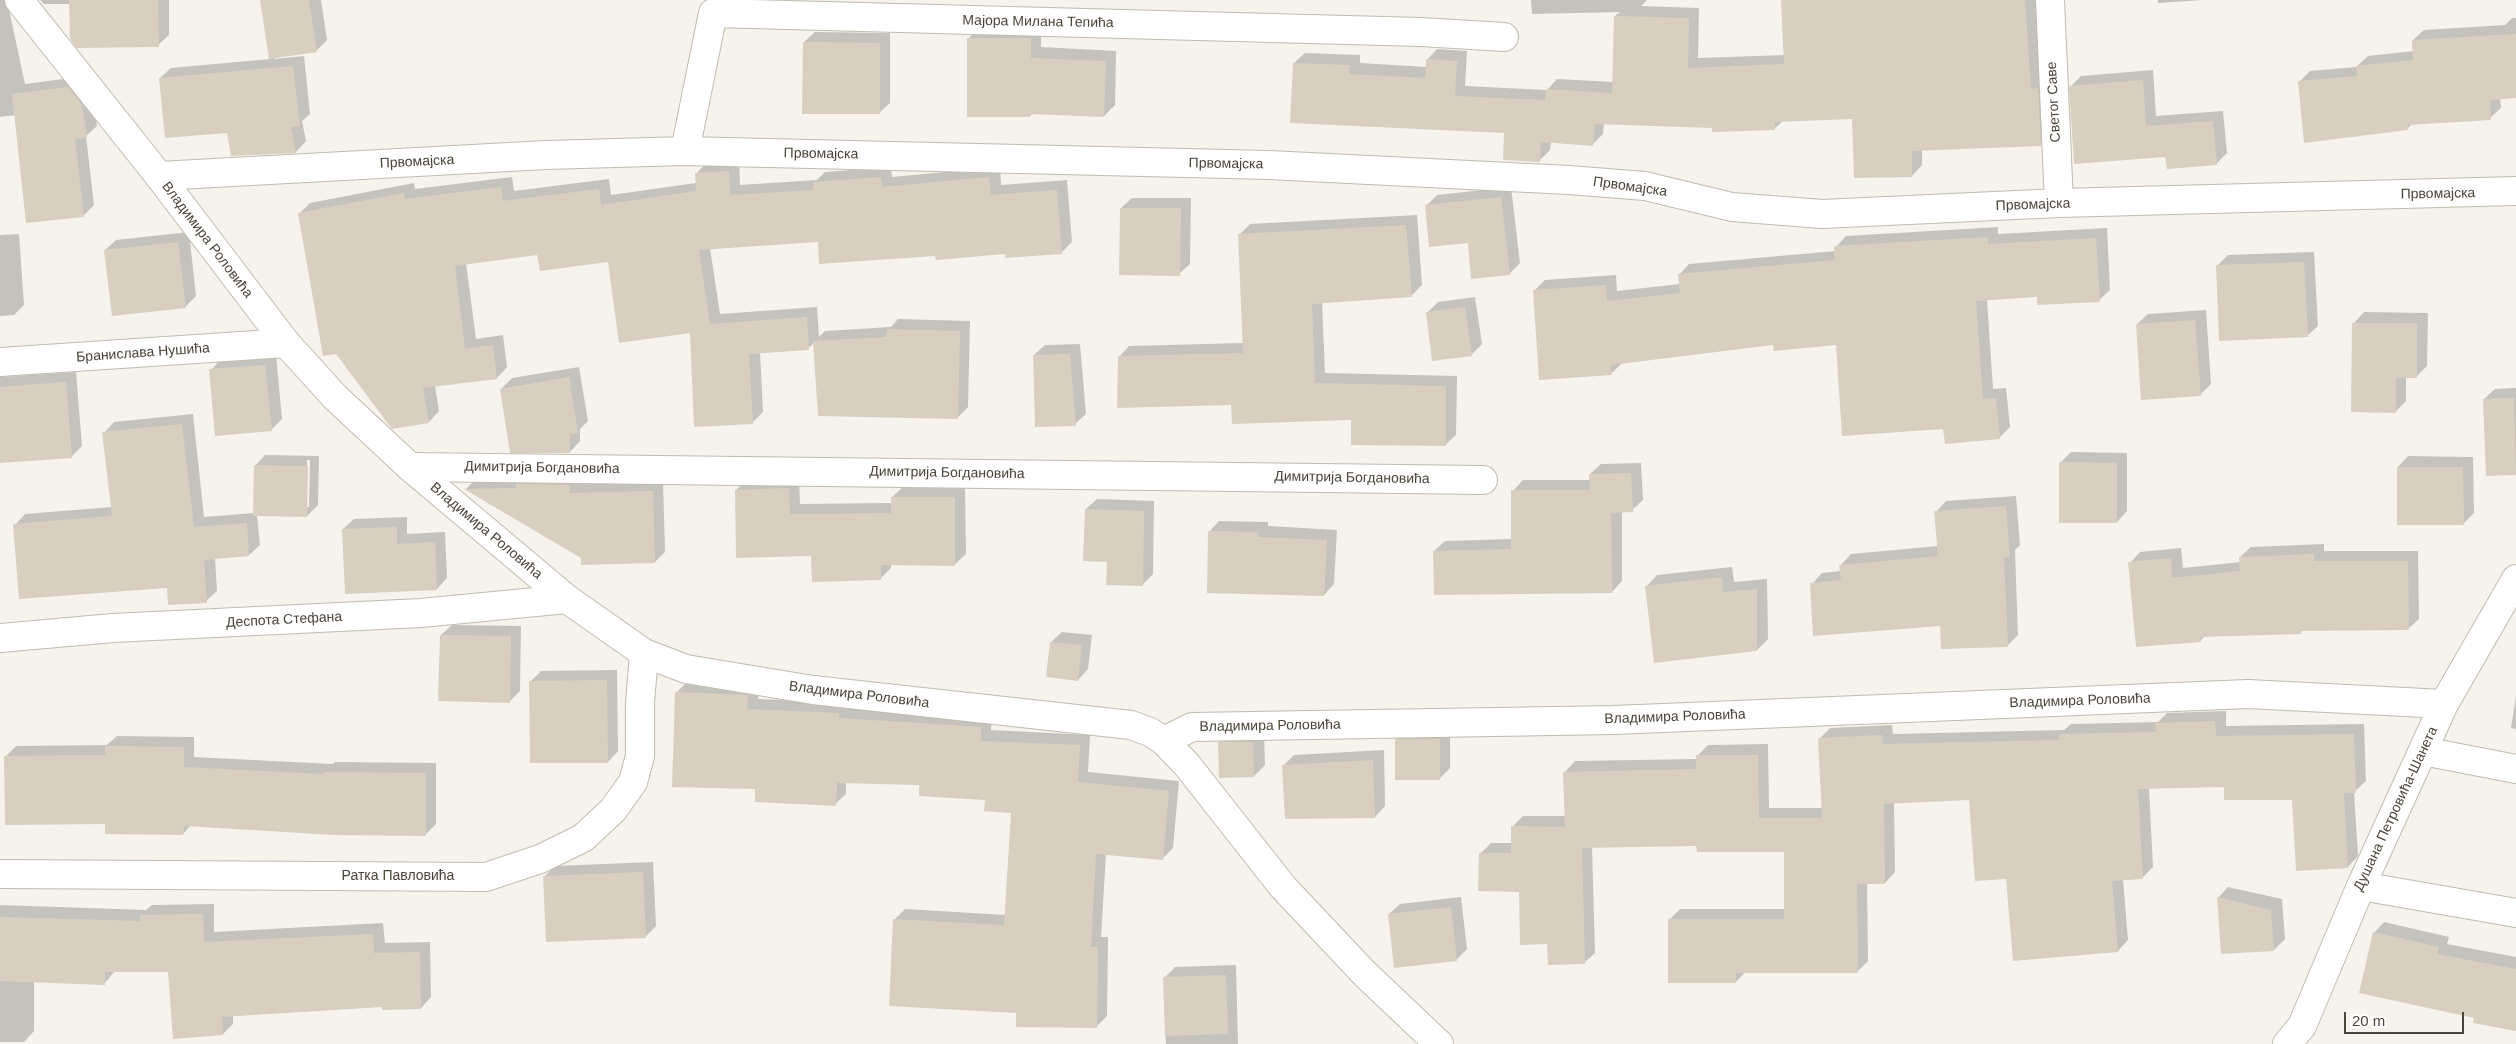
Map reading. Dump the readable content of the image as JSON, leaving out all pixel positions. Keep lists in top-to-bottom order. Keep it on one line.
{"streets":{"street":["Мајора Милана Тепића","Светог Саве","Првомајска","Владимира Роловића","Бранислава Нушића","Димитрија Богдановића","Деспота Стефана","Душана Петровића-Шанета","Ратка Павловића"]},"crossings":[["Мајора Милана Тепића","Првомајска"],["Светог Саве","Првомајска"],["Првомајска","Владимира Роловића"],["Владимира Роловића","Бранислава Нушића"],["Владимира Роловића","Димитрија Богдановића"],["Владимира Роловића","Деспота Стефана"],["Владимира Роловића","Душана Петровића-Шанета"],["Владимира Роловића","Ратка Павловића"]],"scale_bar":"20 m"}
